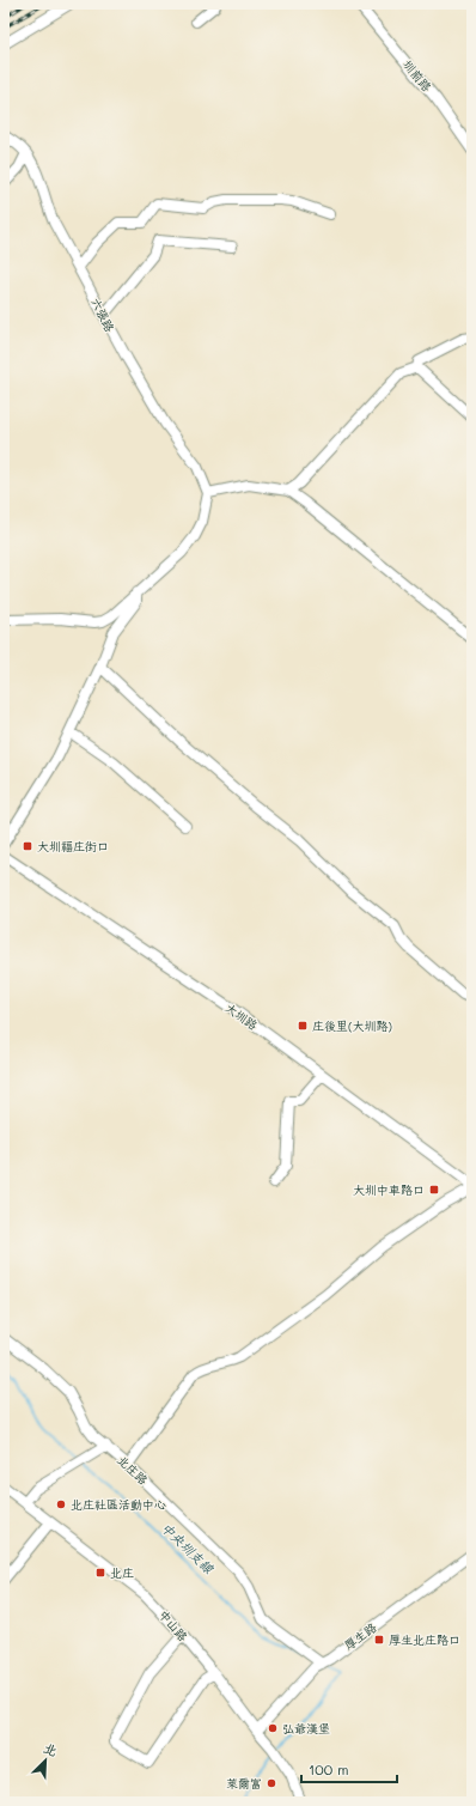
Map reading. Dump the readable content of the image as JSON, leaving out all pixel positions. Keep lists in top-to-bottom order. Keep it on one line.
{"streets":{"street":["圳前路","六張路","大圳路","北庄路","中山路","厚生路"]},"crossings":[["北庄路","厚生路"],["中山路","厚生路"]],"water":["中央圳支線"],"places":{"transit":["大圳福庄街口","庄後里(大圳路)","大圳中車路口","北庄","厚生北庄路口"],"other":["北庄社區活動中心","弘爺漢堡","萊爾富"]},"scale_bar":"100 m","north":"top right"}
